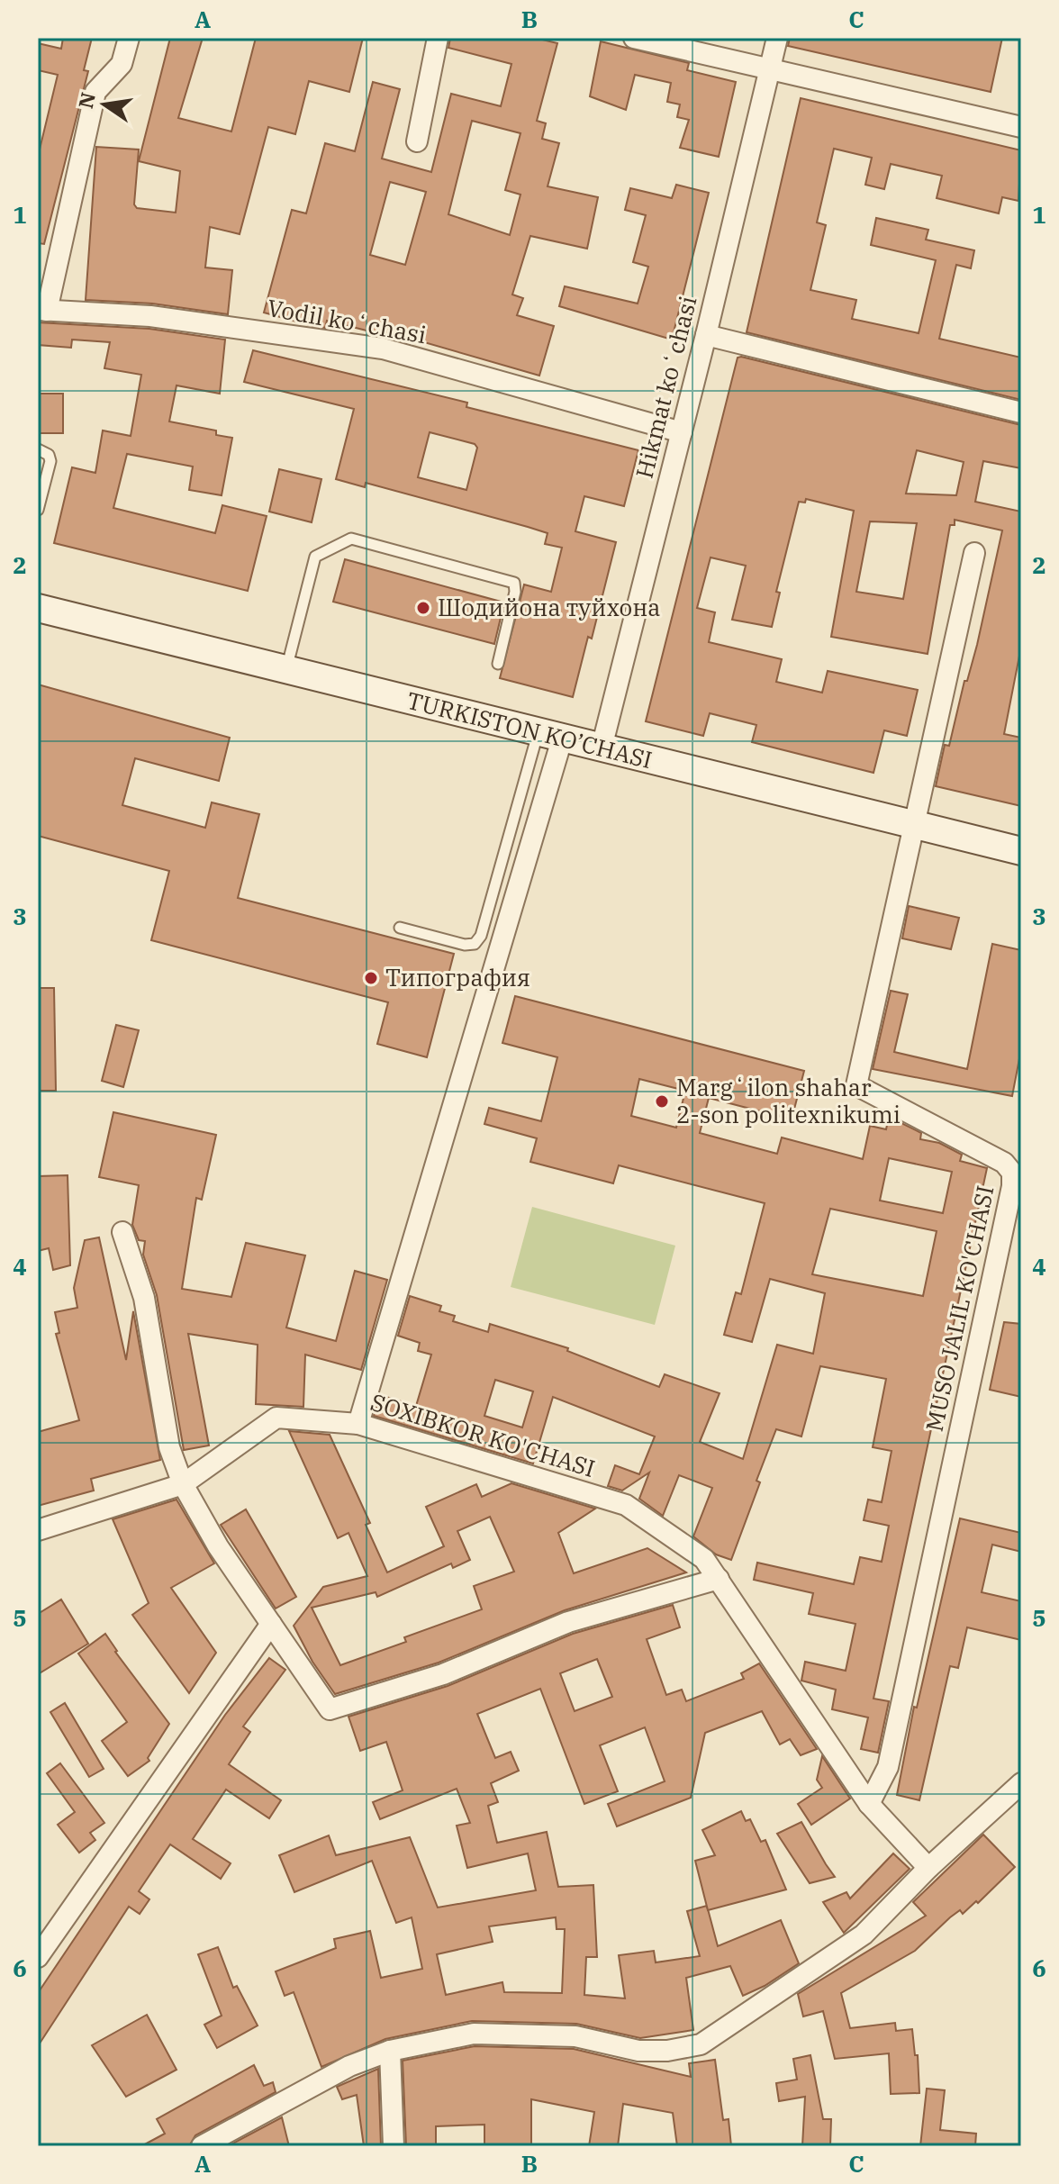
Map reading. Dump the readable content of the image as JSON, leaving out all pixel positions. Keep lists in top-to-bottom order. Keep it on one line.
{"streets":{"main road":["TURKISTON KO’CHASI"],"street":["Vodil koʻchasi","Hikmat koʻchasi","MUSO JALIL KO'CHASI","SOXIBKOR KO'CHASI"]},"crossings":[["Vodil koʻchasi","Hikmat koʻchasi"],["Hikmat koʻchasi","TURKISTON KO’CHASI"],["TURKISTON KO’CHASI","MUSO JALIL KO'CHASI"],["MUSO JALIL KO'CHASI","SOXIBKOR KO'CHASI"]],"places":["Шодийона туйхона","Типография","Margʻilon shahar 2-son politexnikumi"],"north":"left","grid":{"columns":["A","B","C"],"rows":["1","2","3","4","5","6"]}}
